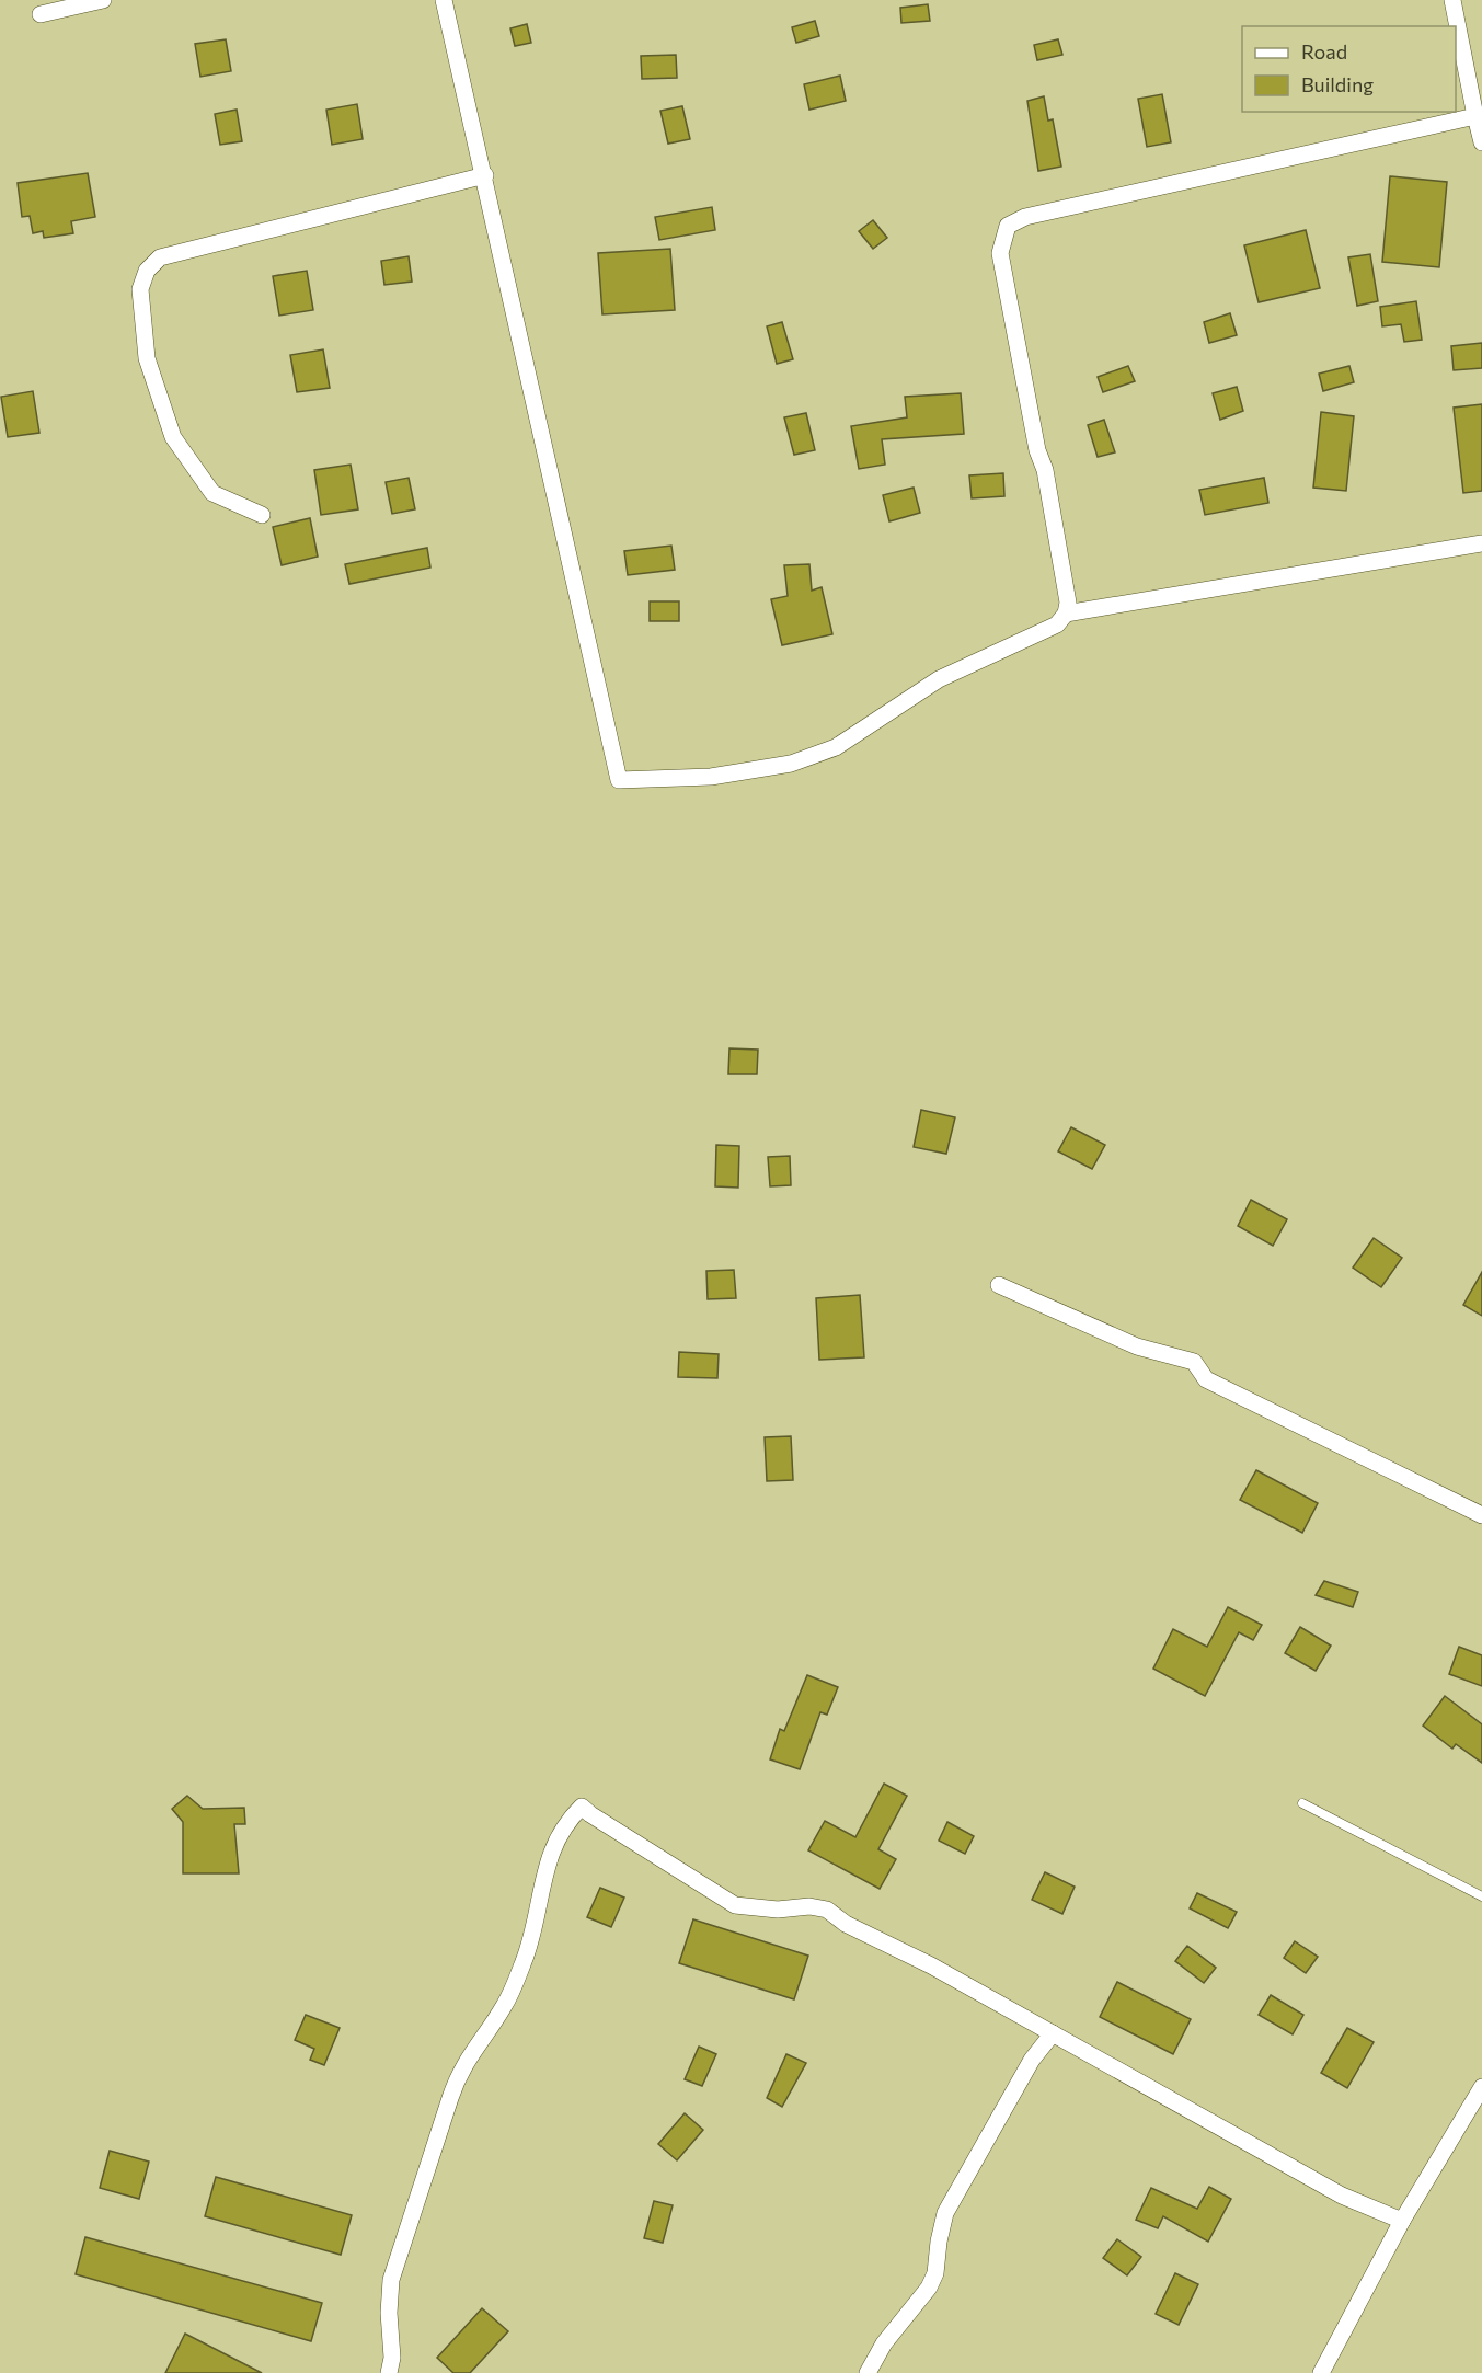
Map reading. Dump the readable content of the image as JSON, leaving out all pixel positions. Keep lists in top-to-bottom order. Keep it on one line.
{"legend":["Road","Building"]}
